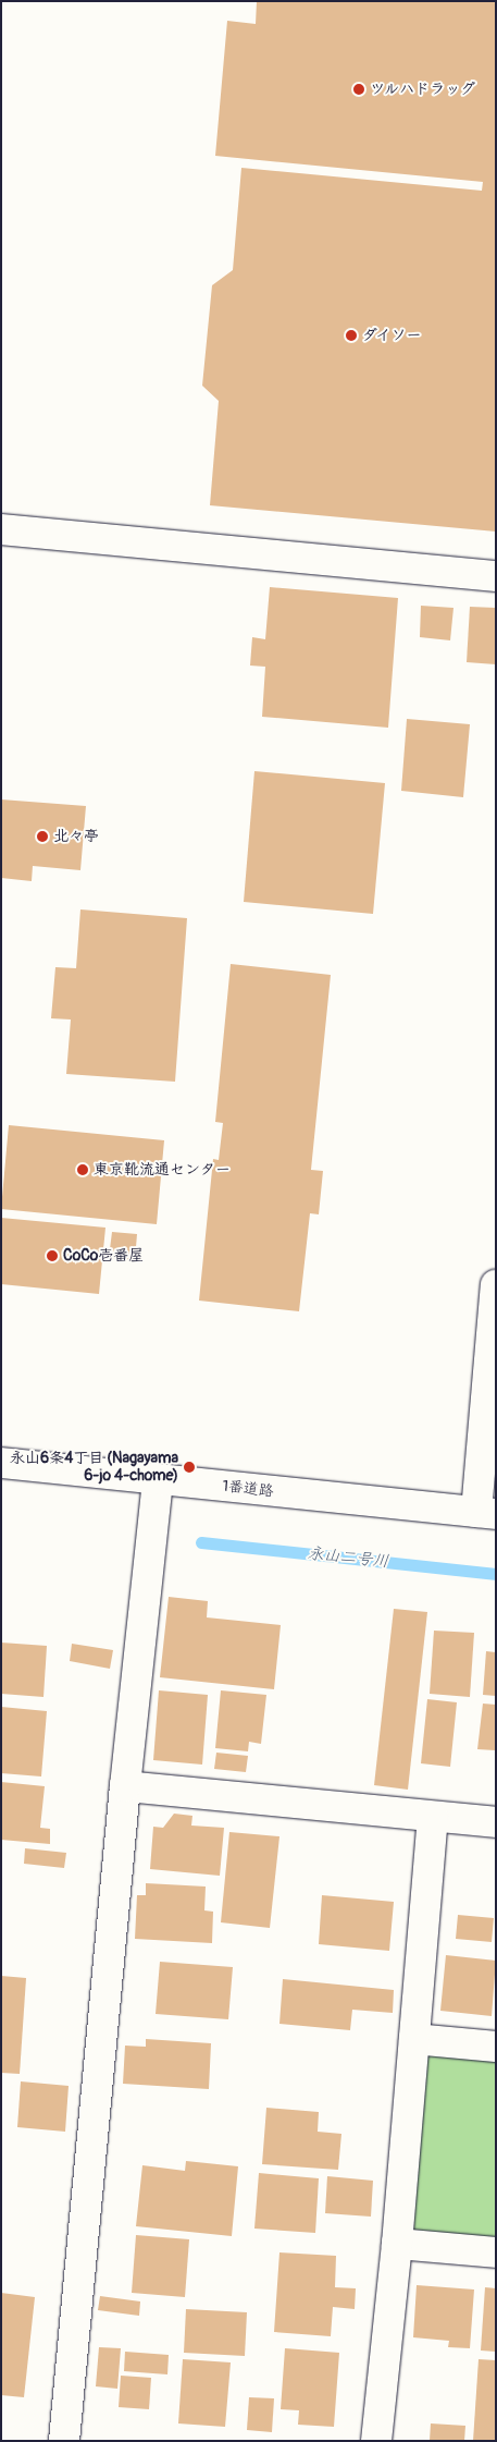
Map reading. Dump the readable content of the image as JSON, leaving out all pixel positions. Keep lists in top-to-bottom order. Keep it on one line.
{"streets":{"street":["1番道路"]},"water":["永山二号川"],"places":["ツルハドラッグ","ダイソー","北々亭","東京靴流通センター","CoCo壱番屋","永山6条4丁目 (Nagayama 6-jo 4-chome)"]}
